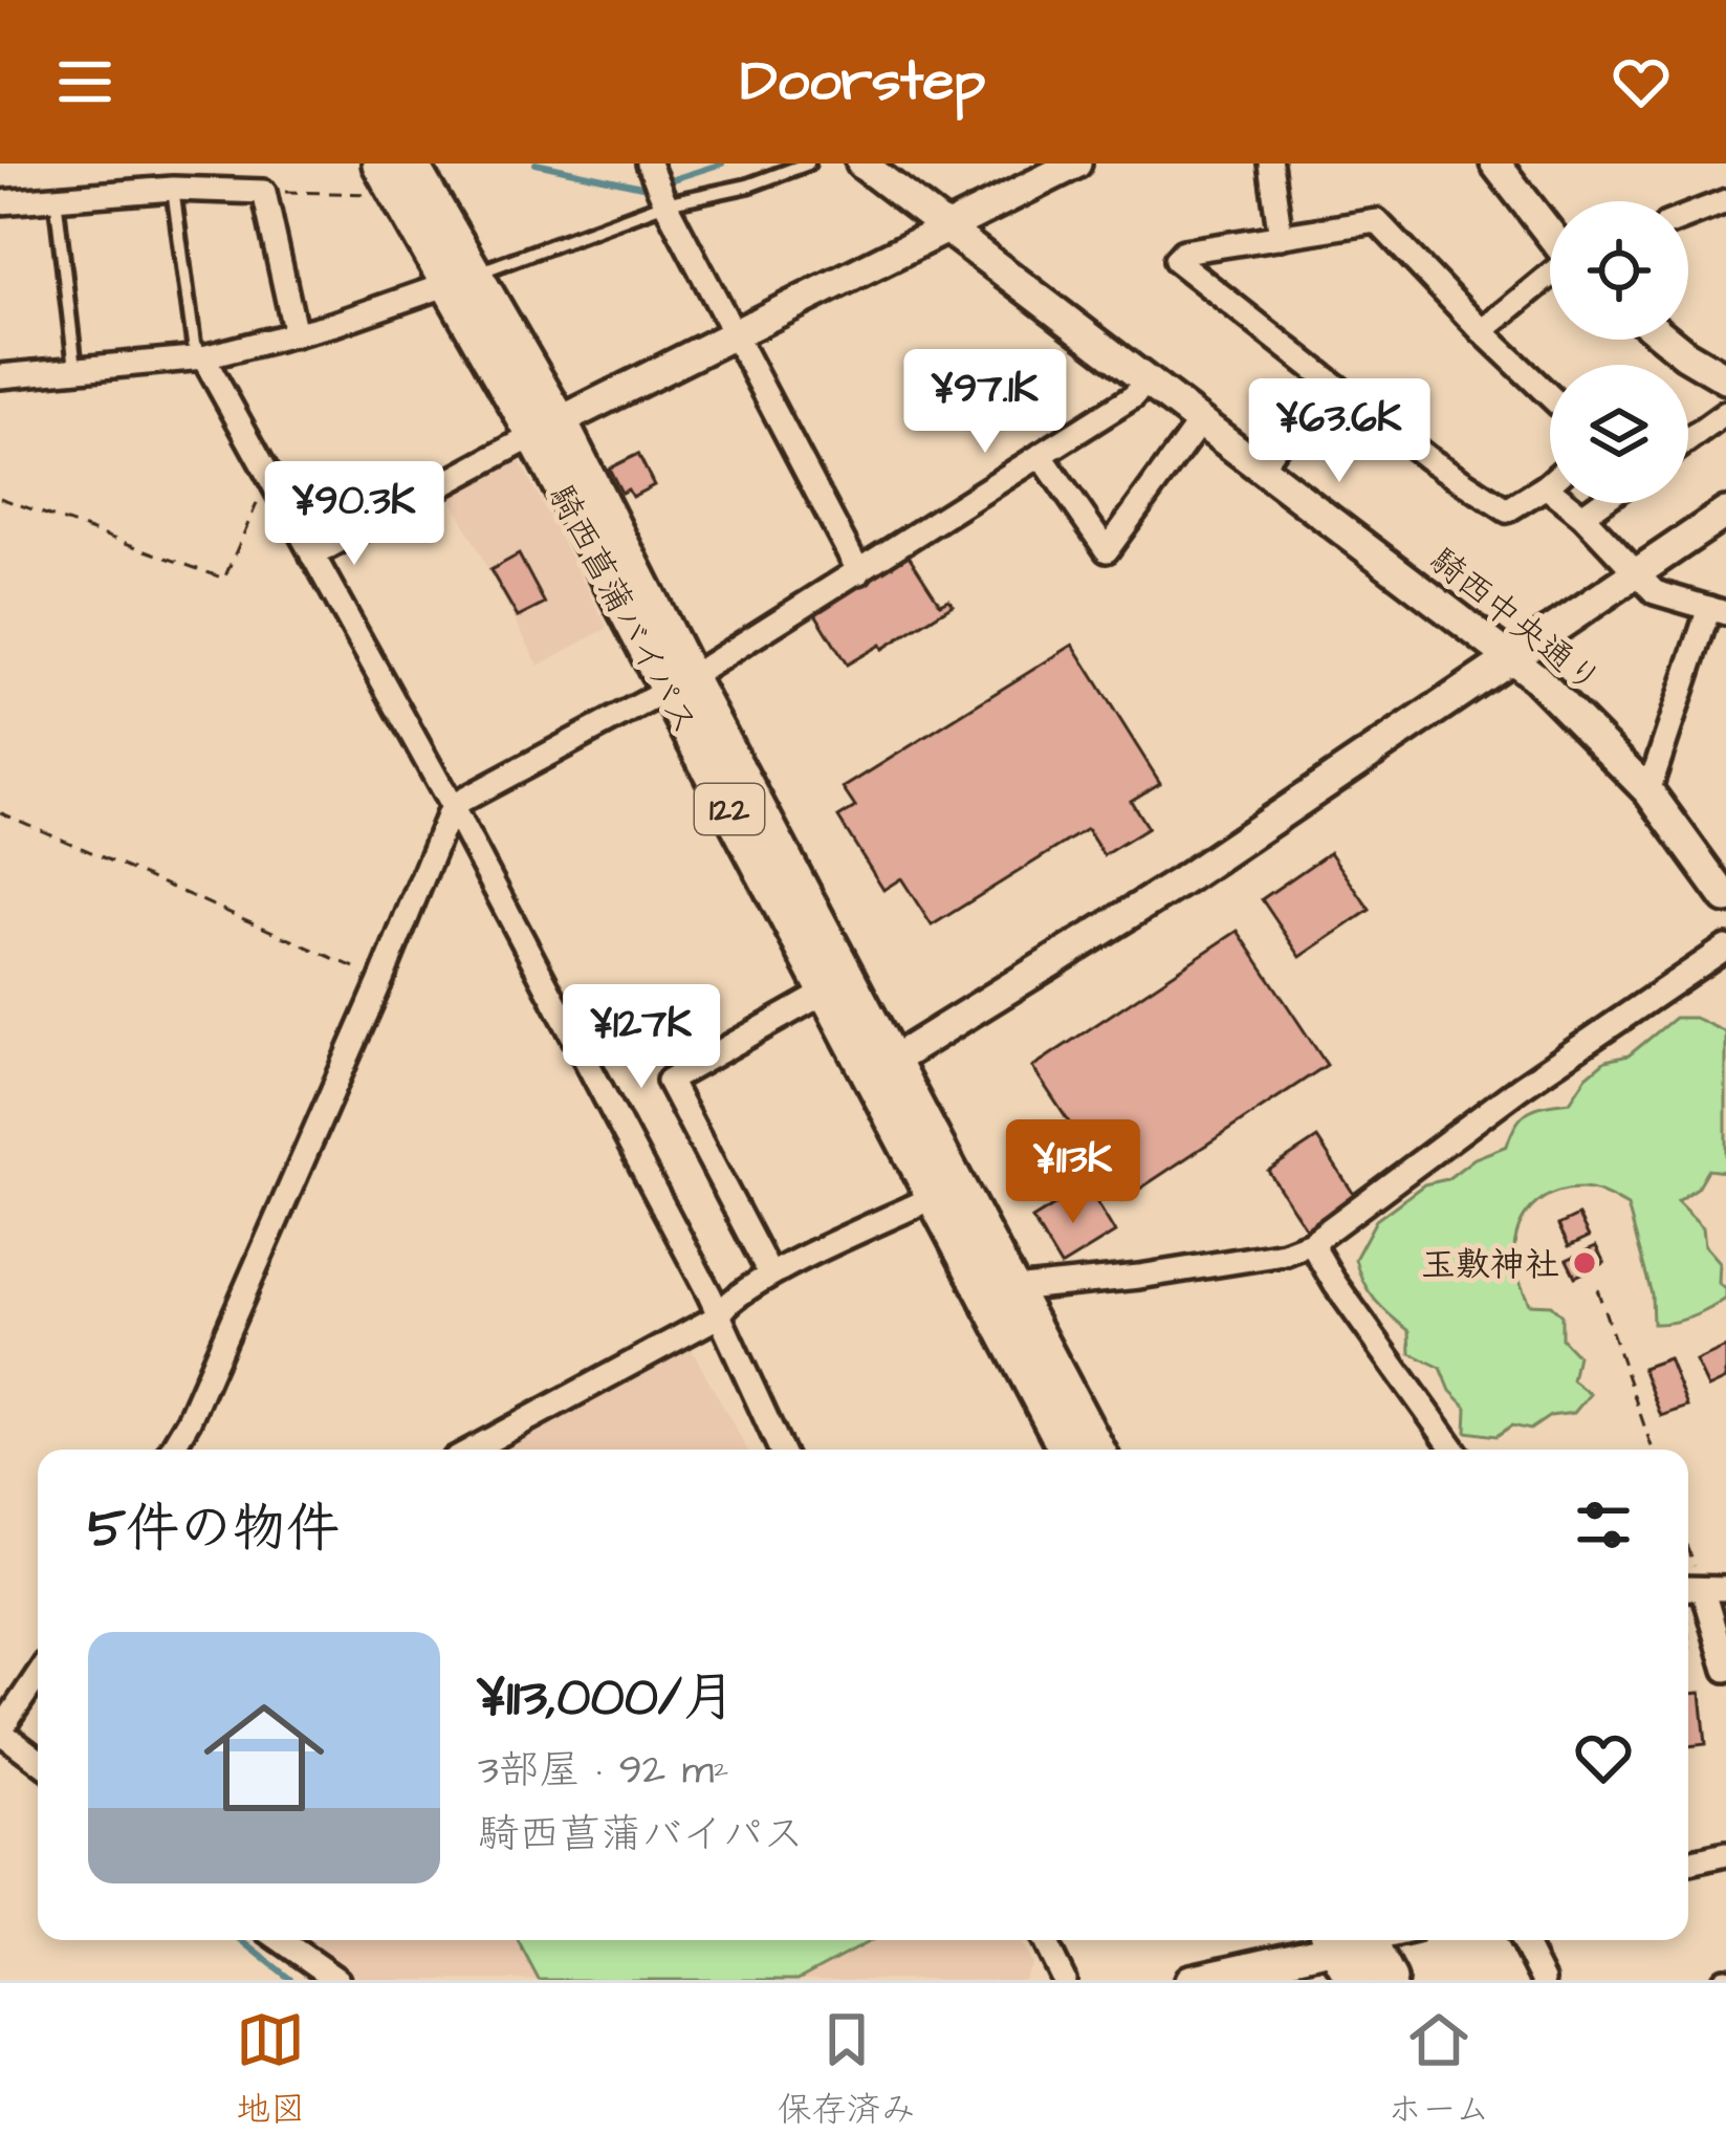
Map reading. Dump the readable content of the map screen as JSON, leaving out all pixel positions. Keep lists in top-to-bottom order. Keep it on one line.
{"streets":{"highway":["騎西菖蒲バイパス","122"],"street":["騎西中央通り"]},"places":["玉敷神社"],"page":{"header":"Doorstep","price":["¥97.1K","¥63.6K","¥90.3K","¥127K","¥113K"],"heading":"5件の物件","list":[{"name":"¥113,000/月","note":"3部屋 · 92 m² · 騎西菖蒲バイパス"}],"tabs":["地図","保存済み","ホーム"]}}
